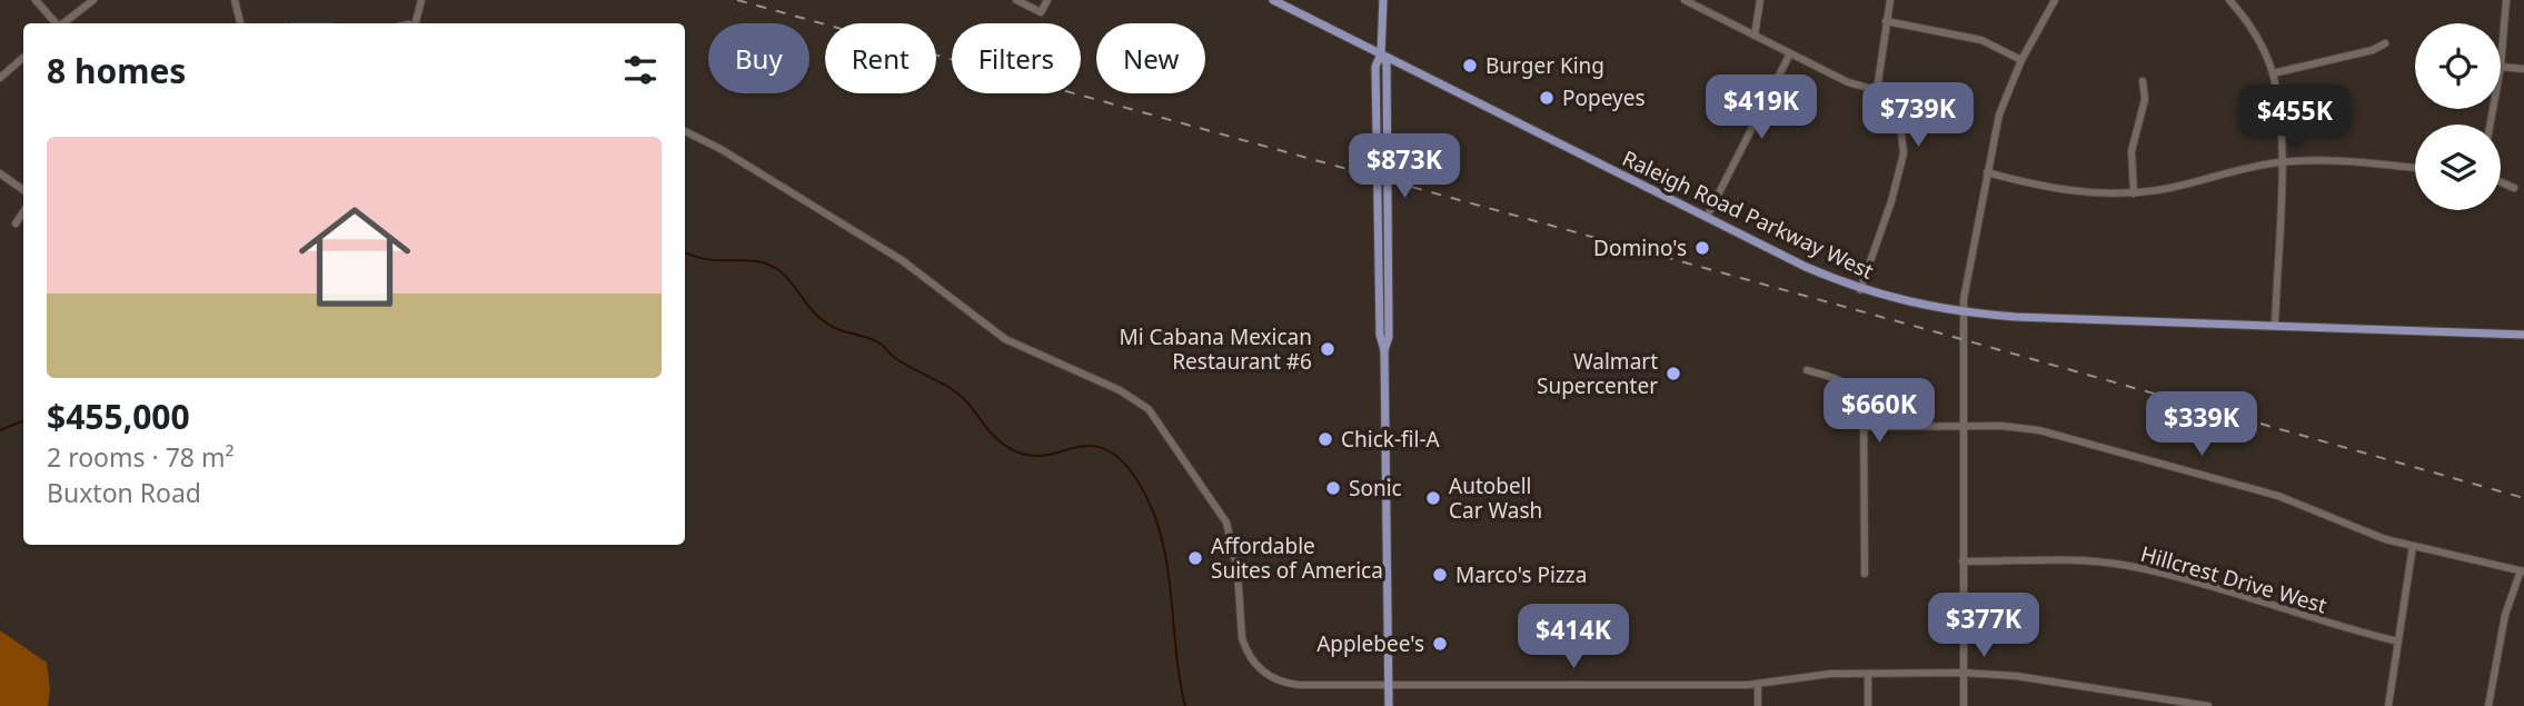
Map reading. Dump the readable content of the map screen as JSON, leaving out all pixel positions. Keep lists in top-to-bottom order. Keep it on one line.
{"streets":{"main road":["Raleigh Road Parkway West"],"street":["Hillcrest Drive West"]},"places":["Burger King","Popeyes","Domino's","Mi Cabana Mexican Restaurant #6","Walmart Supercenter","Chick-fil-A","Sonic","Autobell Car Wash","Affordable Suites of America","Marco's Pizza","Applebee's"],"page":{"chip":["Buy","Rent","Filters","New"],"heading":"8 homes","price":["$419K","$739K","$455K","$873K","$660K","$339K","$377K","$414K"],"list":[{"name":"$455,000","note":"2 rooms · 78 m² · Buxton Road"}]}}
